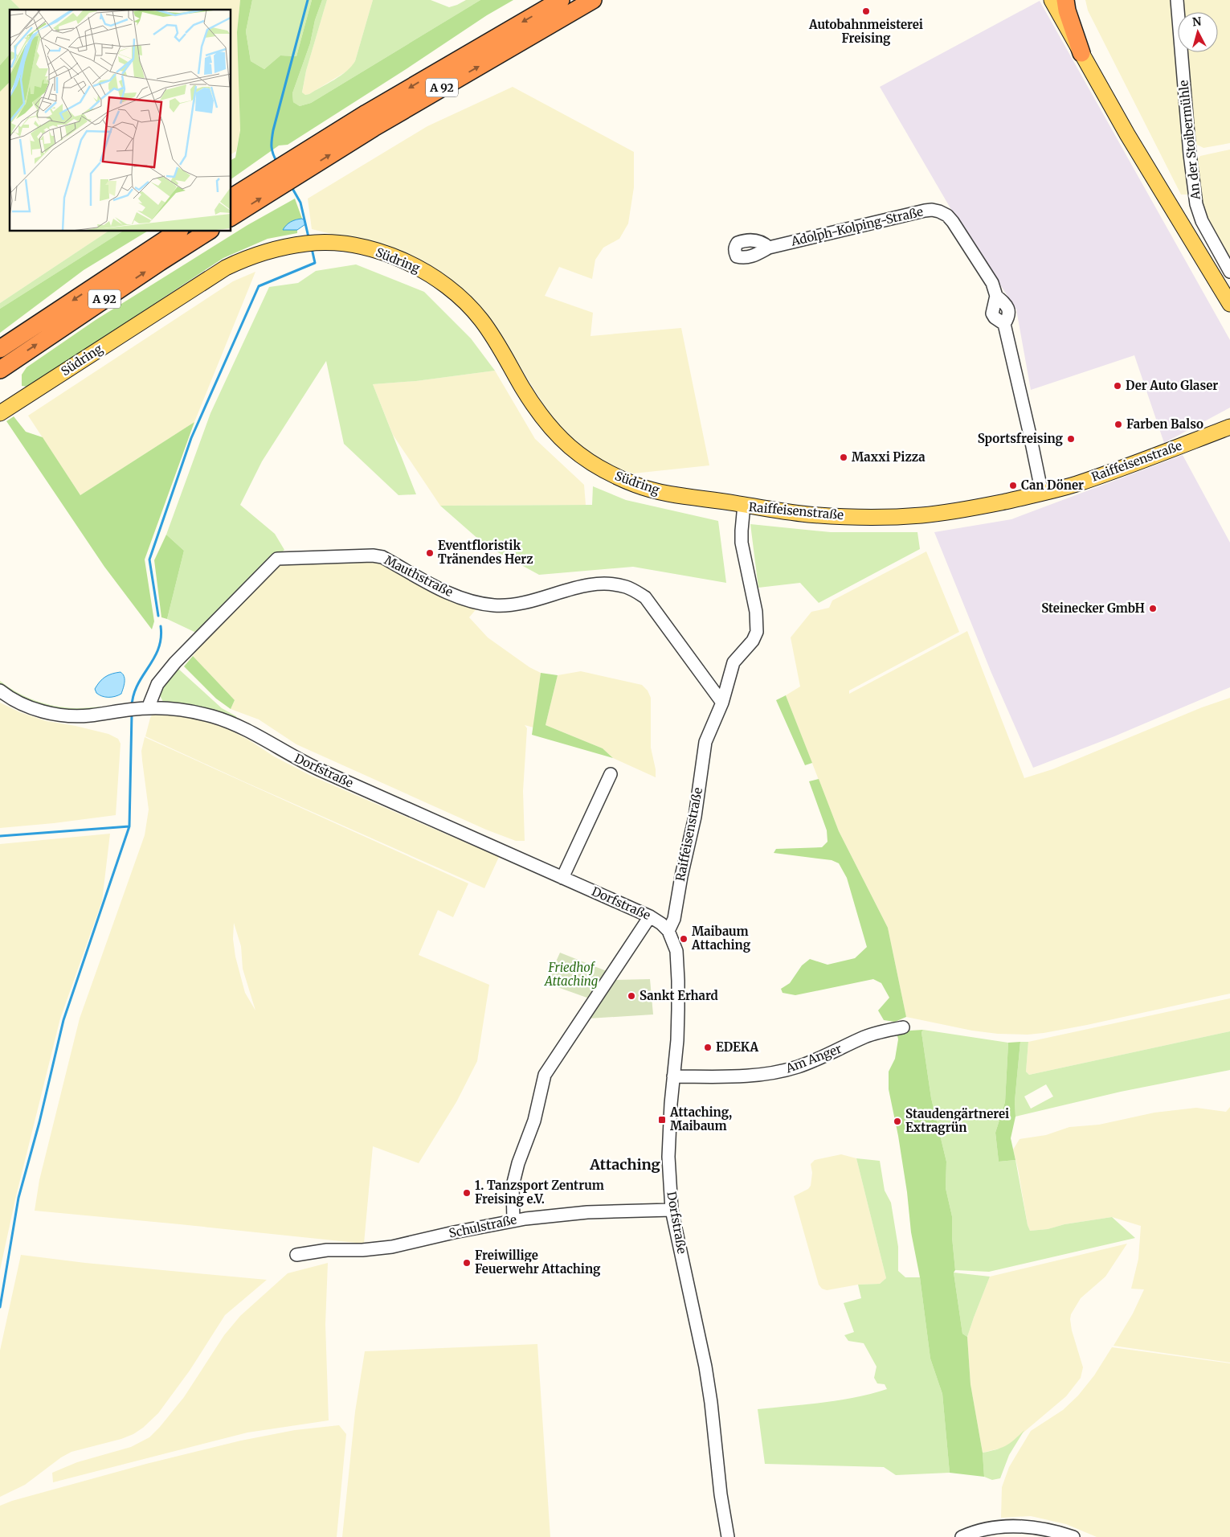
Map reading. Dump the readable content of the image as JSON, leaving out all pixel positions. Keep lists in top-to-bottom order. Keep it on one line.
{"streets":{"highway":["A 92"],"main road":["Südring","Raiffeisenstraße"],"street":["An der Stoibermühle","Adolph-Kolping-Straße","Mauthstraße","Dorfstraße","Am Anger","Schulstraße"]},"crossings":[["Adolph-Kolping-Straße","Raiffeisenstraße"],["Südring","Raiffeisenstraße"],["Raiffeisenstraße","Mauthstraße"],["Raiffeisenstraße","Dorfstraße"],["Mauthstraße","Dorfstraße"],["Dorfstraße","Am Anger"],["Dorfstraße","Schulstraße"]],"districts":["Attaching"],"parks":["Friedhof Attaching"],"places":{"other":["Autobahnmeisterei Freising","Der Auto Glaser","Farben Balso","Sportsfreising","Maxxi Pizza","Can Döner","Eventfloristik Tränendes Herz","Steinecker GmbH","Maibaum Attaching","Sankt Erhard","EDEKA","Staudengärtnerei Extragrün","1. Tanzsport Zentrum Freising e.V.","Freiwillige Feuerwehr Attaching"],"transit":["Attaching, Maibaum"]},"north":"top"}
